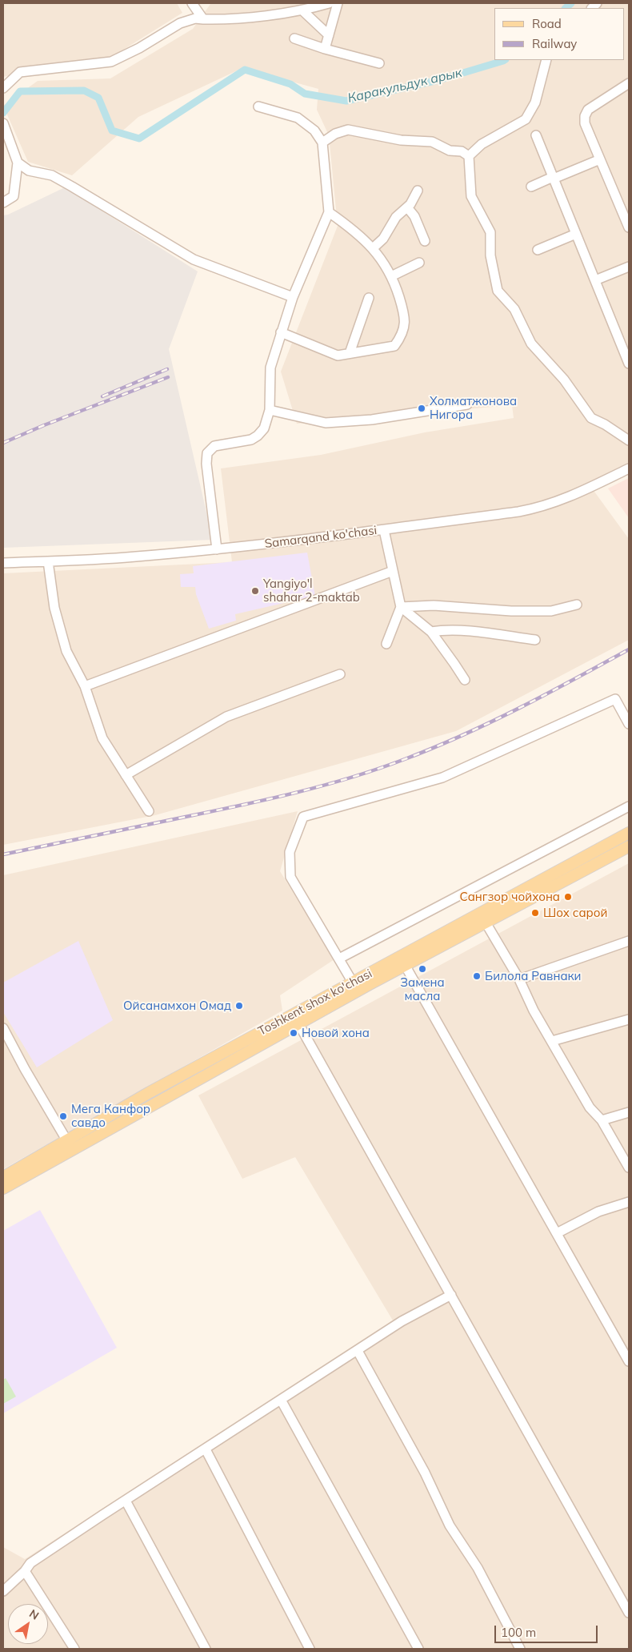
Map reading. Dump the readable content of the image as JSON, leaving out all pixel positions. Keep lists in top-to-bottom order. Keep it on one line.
{"streets":{"main road":["Toshkent shox ko'chasi"],"street":["Samarqand ko'chasi"]},"water":["Каракульдук арык"],"places":["Холматжонова Нигора","Yangiyo'l shahar 2-maktab","Сангзор чойхона","Шох сарой","Замена масла","Билола Равнаки","Ойсанамхон Омад","Новой хона","Мега Канфор савдо"],"legend":["Road","Railway"],"scale_bar":"100 m","north":"top right"}
